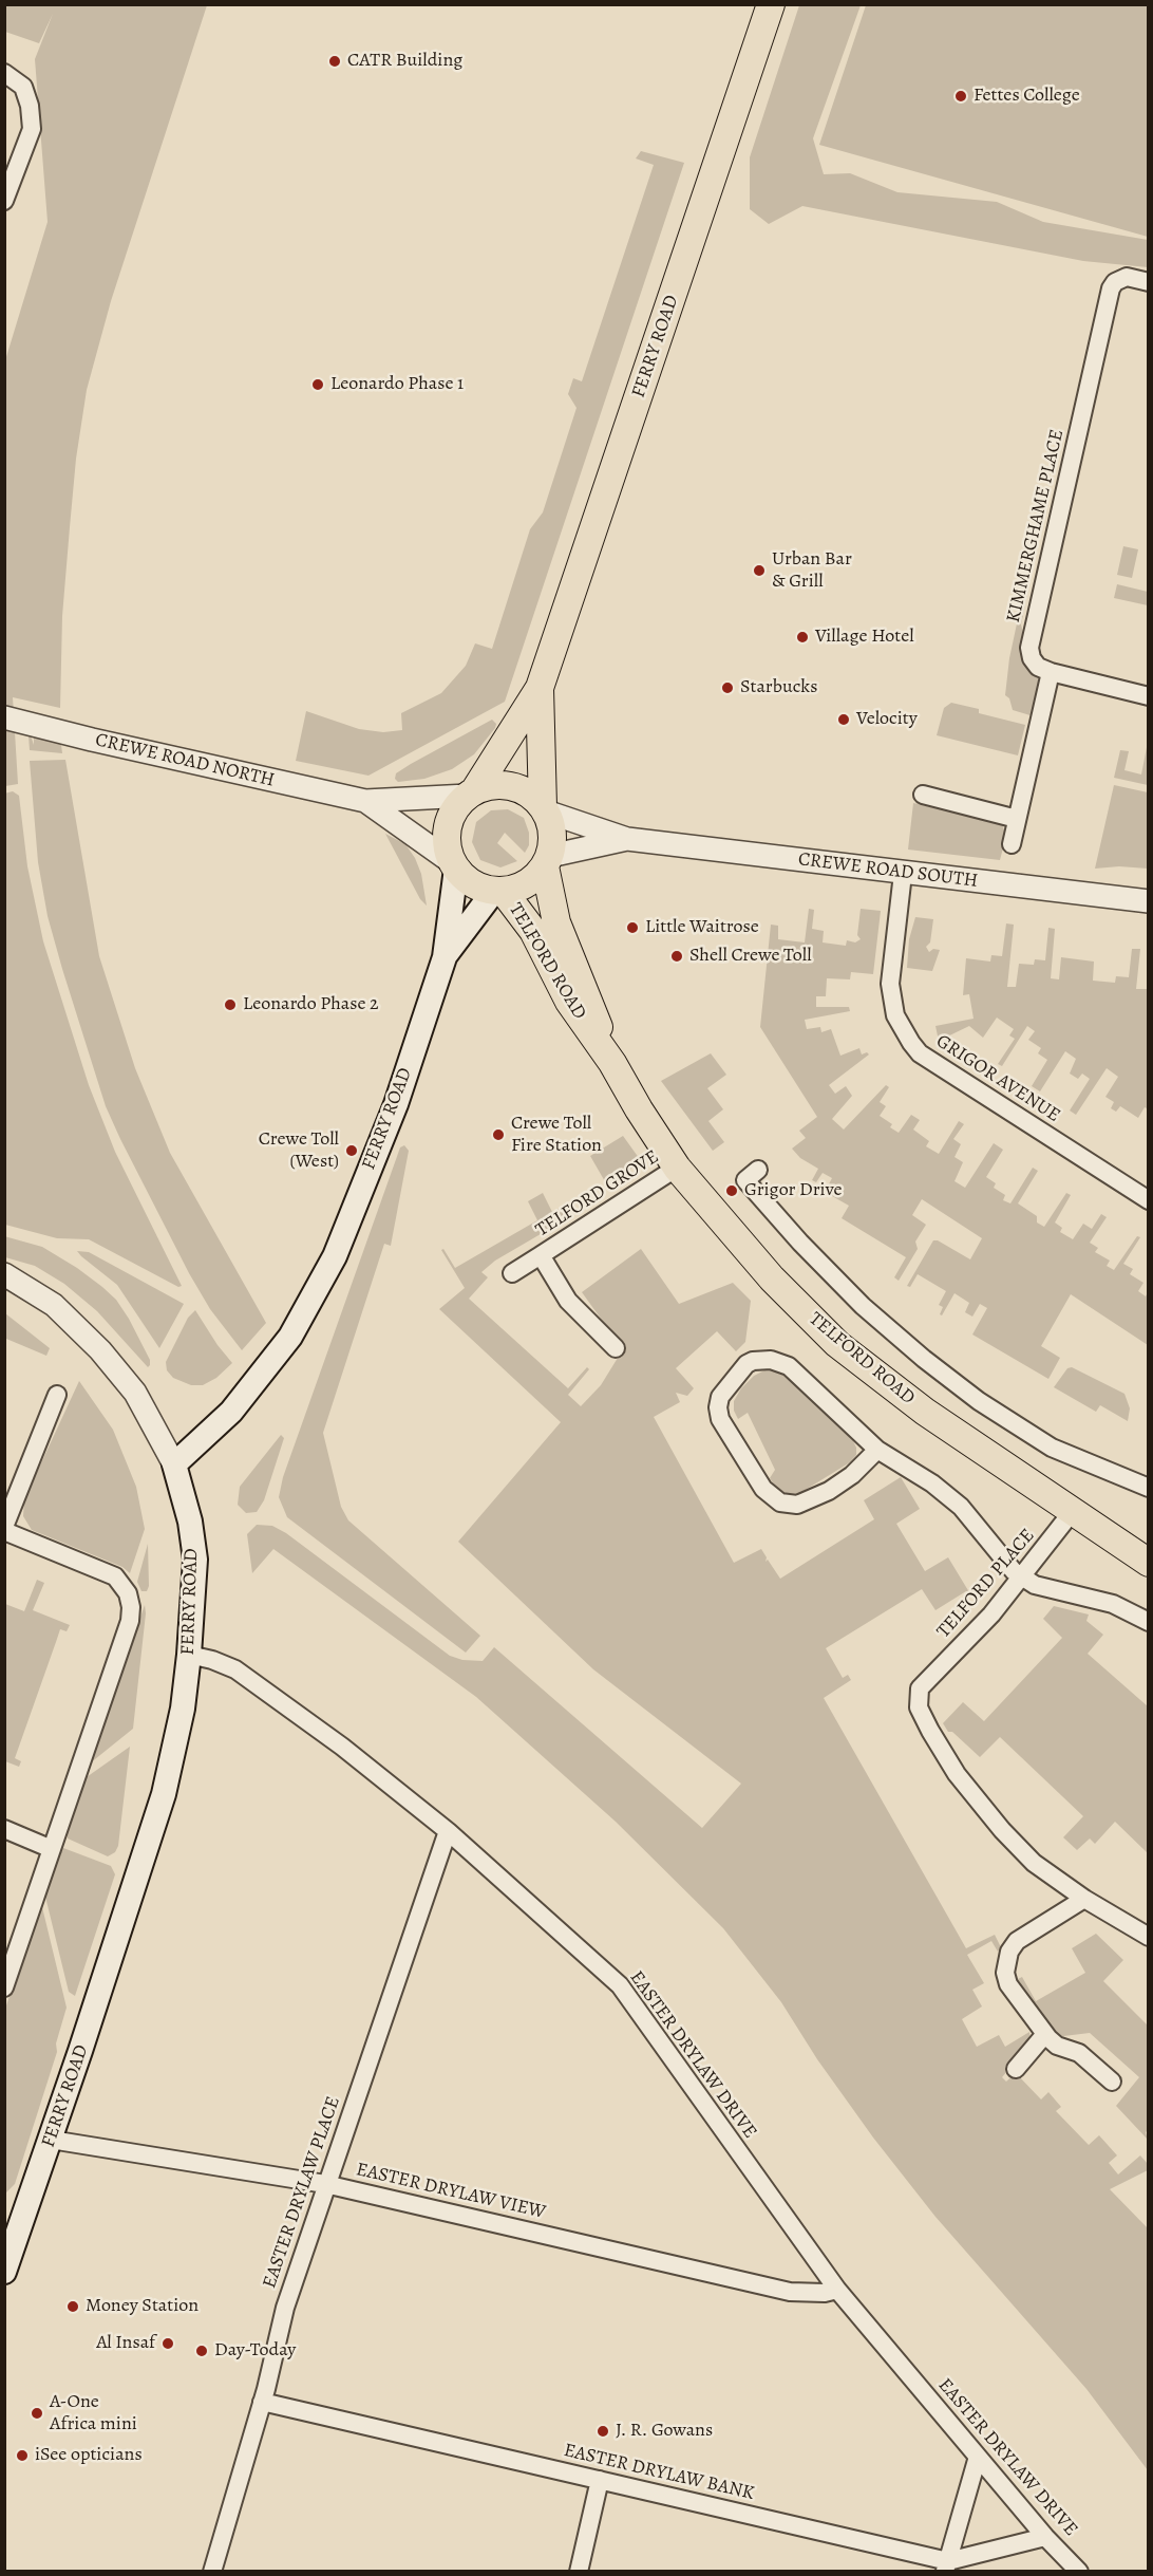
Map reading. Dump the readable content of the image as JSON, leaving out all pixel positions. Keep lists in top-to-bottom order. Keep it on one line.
{"streets":{"main road":["FERRY ROAD","TELFORD ROAD"],"street":["KIMMERGHAME PLACE","CREWE ROAD NORTH","CREWE ROAD SOUTH","GRIGOR AVENUE","TELFORD GROVE","TELFORD PLACE","EASTER DRYLAW DRIVE","EASTER DRYLAW VIEW","EASTER DRYLAW PLACE","EASTER DRYLAW BANK"]},"crossings":[["FERRY ROAD","CREWE ROAD NORTH"],["FERRY ROAD","CREWE ROAD SOUTH"],["FERRY ROAD","TELFORD ROAD"],["FERRY ROAD","EASTER DRYLAW DRIVE"],["FERRY ROAD","EASTER DRYLAW VIEW"],["CREWE ROAD NORTH","CREWE ROAD SOUTH"],["CREWE ROAD NORTH","TELFORD ROAD"],["CREWE ROAD SOUTH","TELFORD ROAD"],["CREWE ROAD SOUTH","GRIGOR AVENUE"],["TELFORD ROAD","TELFORD GROVE"],["TELFORD ROAD","TELFORD PLACE"],["EASTER DRYLAW DRIVE","EASTER DRYLAW VIEW"],["EASTER DRYLAW DRIVE","EASTER DRYLAW PLACE"],["EASTER DRYLAW DRIVE","EASTER DRYLAW BANK"],["EASTER DRYLAW VIEW","EASTER DRYLAW PLACE"],["EASTER DRYLAW PLACE","EASTER DRYLAW BANK"]],"places":["CATR Building","Fettes College","Leonardo Phase 1","Urban Bar & Grill","Village Hotel","Starbucks","Velocity","Little Waitrose","Shell Crewe Toll","Leonardo Phase 2","Crewe Toll Fire Station","Crewe Toll (West)","Grigor Drive","Money Station","Al Insaf","Day-Today","A-One Africa mini","J. R. Gowans","iSee opticians"]}
